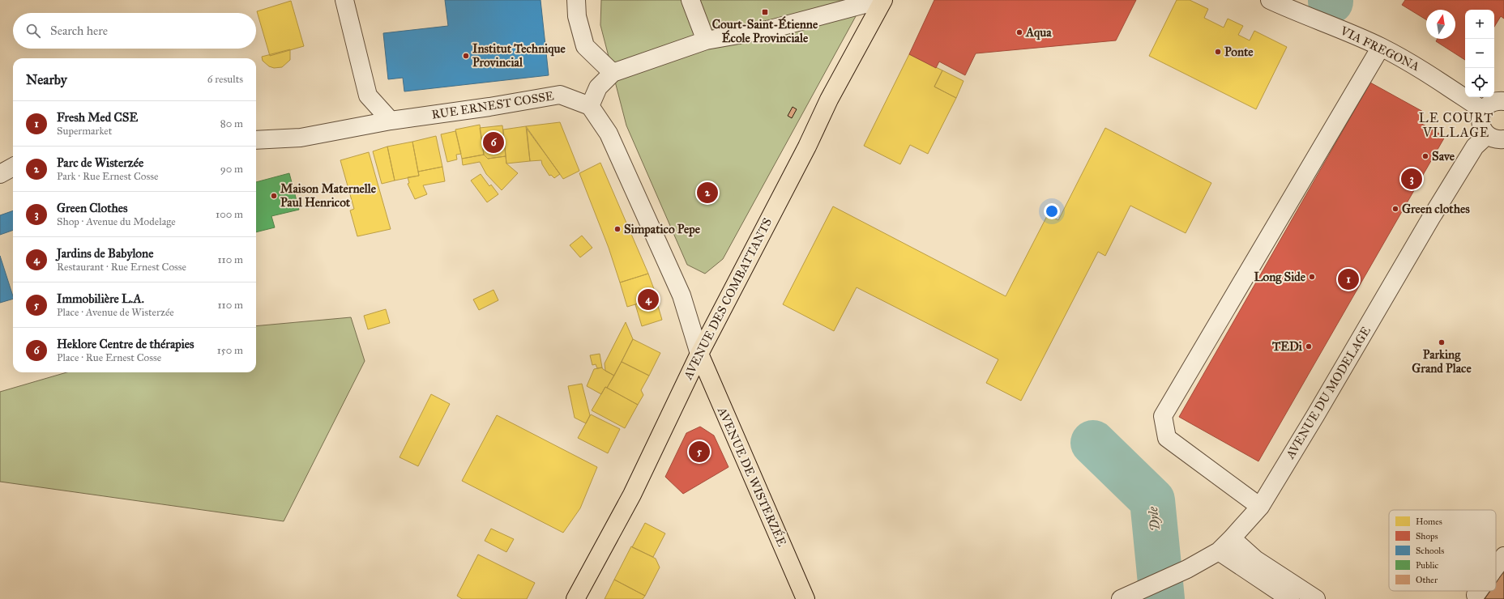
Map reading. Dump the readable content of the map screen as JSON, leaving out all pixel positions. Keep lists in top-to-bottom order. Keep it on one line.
{"streets":{"main road":["AVENUE DES COMBATTANTS","AVENUE DE WISTERZÉE"],"street":["VIA FREGONA","RUE ERNEST COSSE","AVENUE DU MODELAGE"]},"crossings":[["AVENUE DES COMBATTANTS","AVENUE DE WISTERZÉE"]],"districts":["LE COURT VILLAGE"],"water":["Dyle"],"places":{"transit":["Court-Saint-Étienne École Provinciale"],"other":["Aqua","Ponte","Institut Technique Provincial","Save","Maison Maternelle Paul Henricot","Green clothes","Simpatico Pepe","Long Side","Parking Grand Place","TEDi"]},"legend":["Homes","Shops","Schools","Public","Other"],"north":"top","page":{"map_buttons":["+","−"],"search":"Search here","heading":["Nearby","6 results"],"list":[{"mark":"1","name":"Fresh Med CSE","note":"Supermarket","value":"80 m"},{"mark":"2","name":"Parc de Wisterzée","note":"Park · Rue Ernest Cosse","value":"90 m"},{"mark":"3","name":"Green Clothes","note":"Shop · Avenue du Modelage","value":"100 m"},{"mark":"4","name":"Jardins de Babylone","note":"Restaurant · Rue Ernest Cosse","value":"110 m"},{"mark":"5","name":"Immobilière L.A.","note":"Place · Avenue de Wisterzée","value":"110 m"},{"mark":"6","name":"Heklore Centre de thérapies","note":"Place · Rue Ernest Cosse","value":"150 m"}],"pins":["6","3","2","1","4","5"]}}
